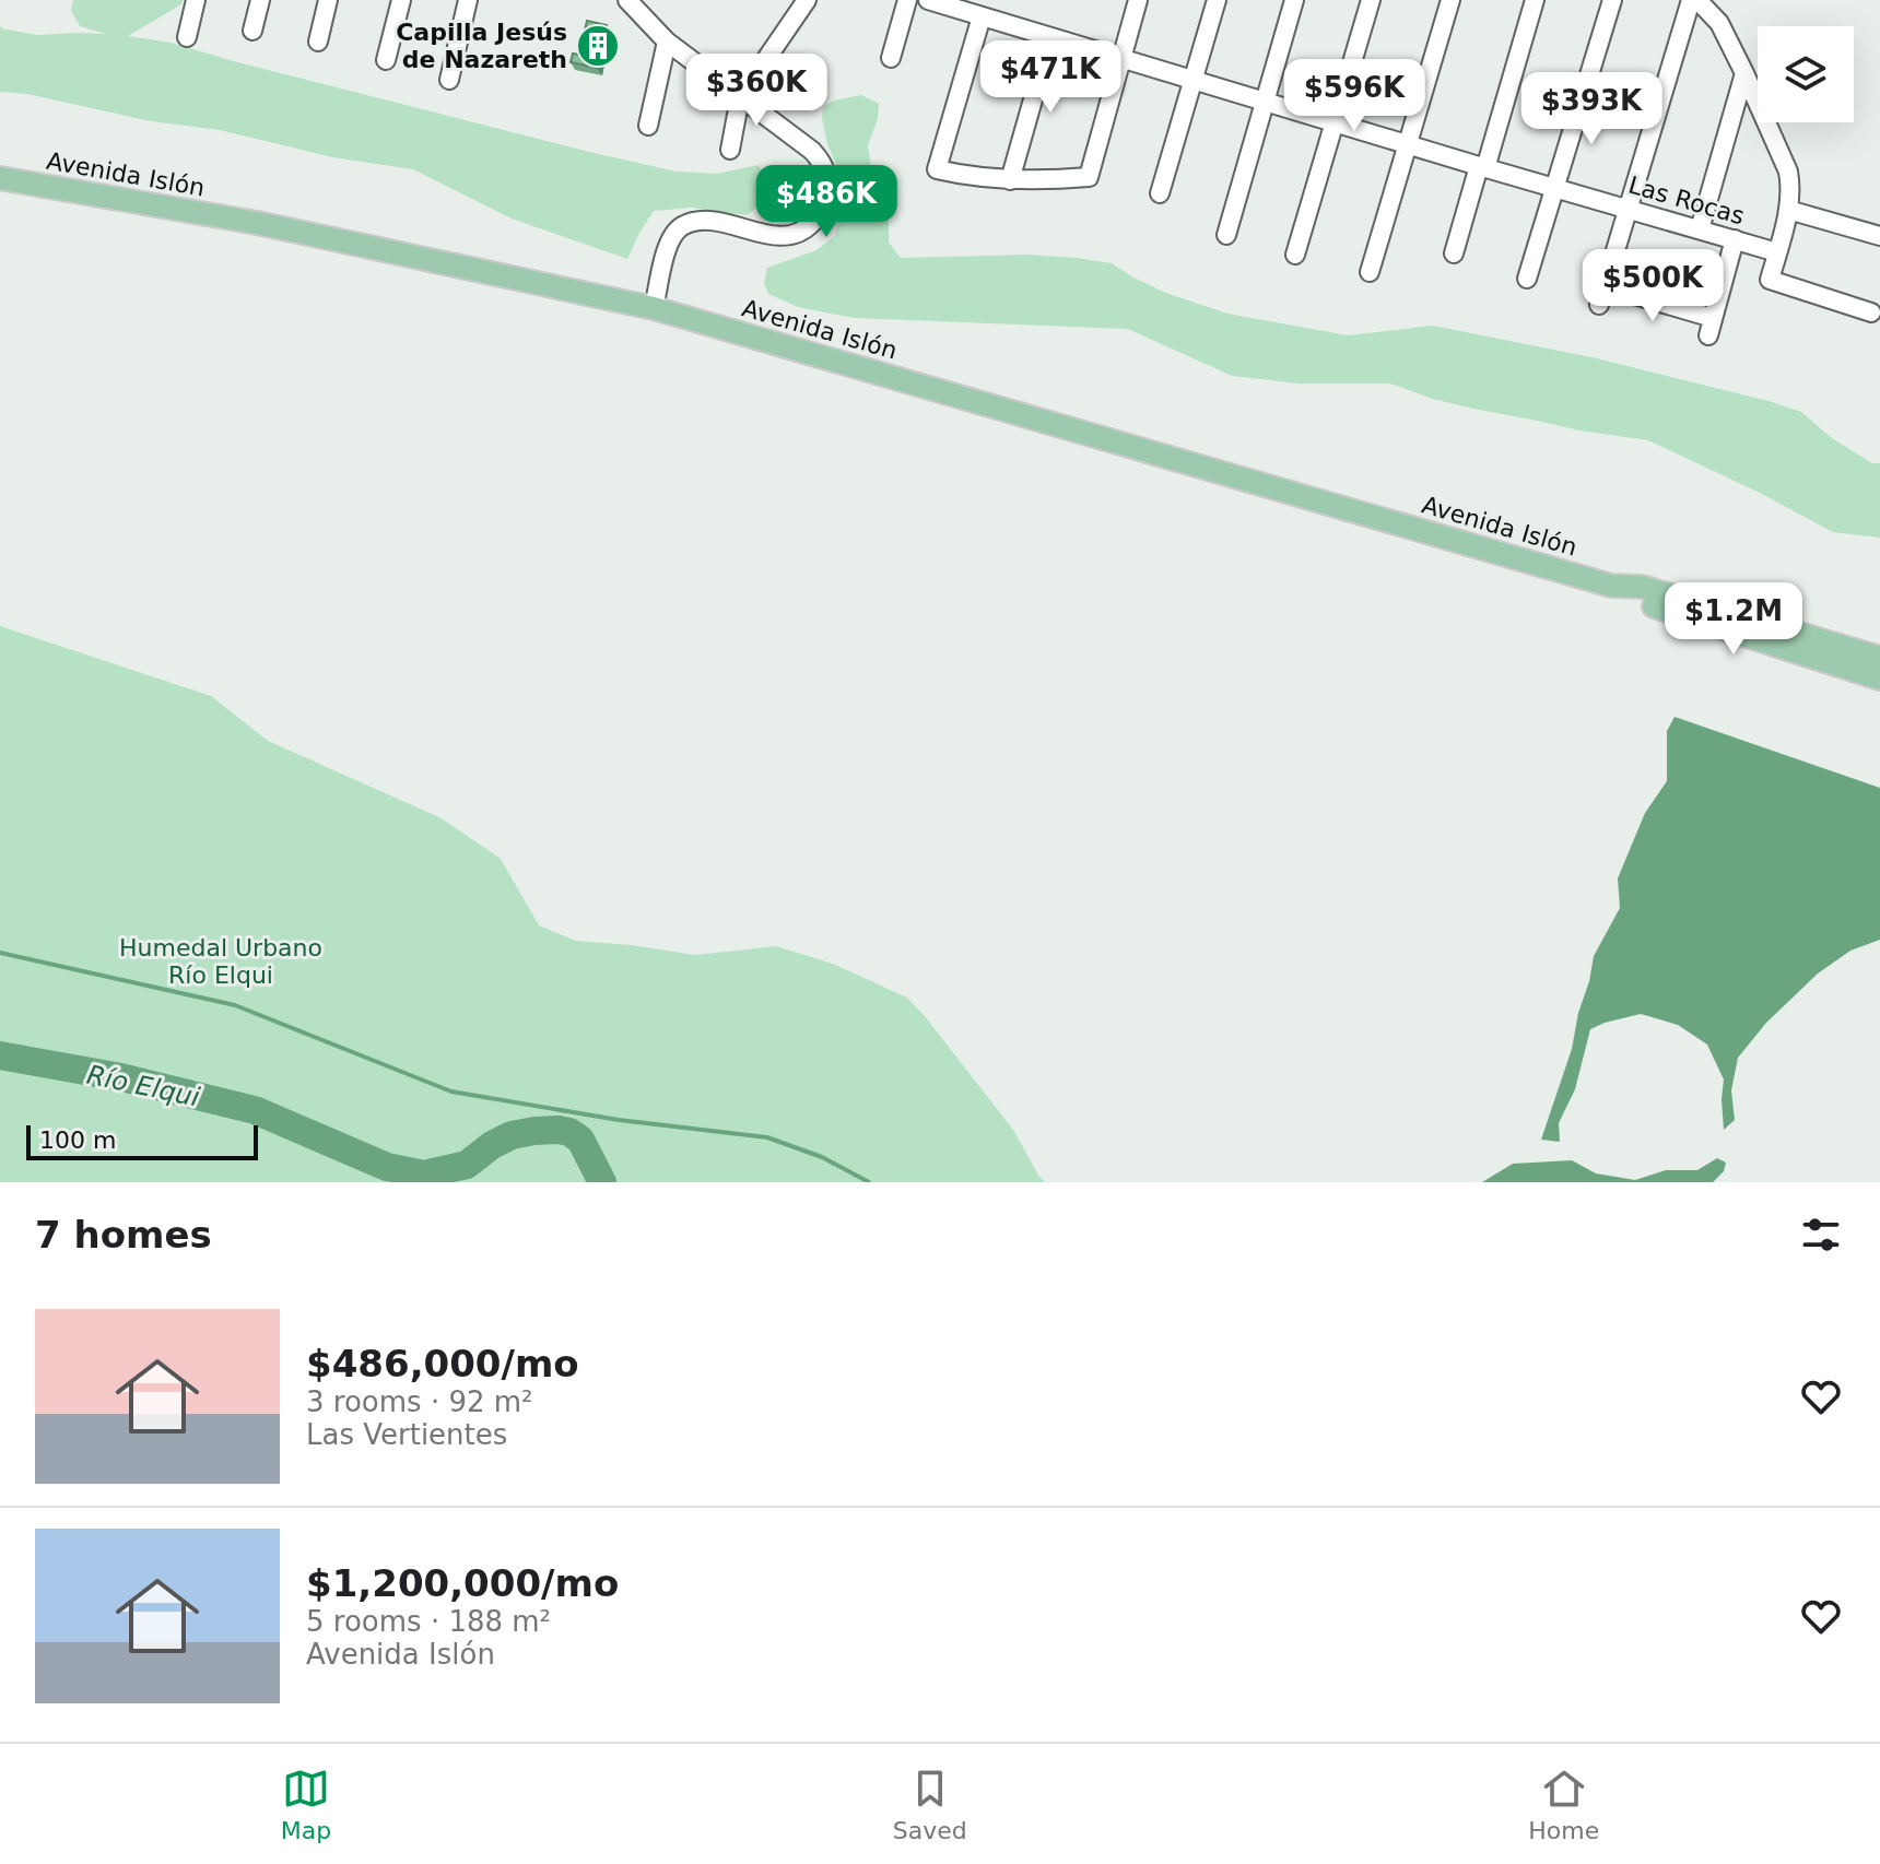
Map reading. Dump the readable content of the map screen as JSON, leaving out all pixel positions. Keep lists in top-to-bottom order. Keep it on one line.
{"streets":{"main road":["Avenida Islón"],"street":["Las Rocas"]},"water":["Río Elqui"],"parks":["Humedal Urbano Río Elqui"],"places":{"building":["Capilla Jesús de Nazareth"]},"scale_bar":"100 m","page":{"price":["$471K","$360K","$596K","$393K","$486K","$500K","$1.2M"],"scale":"100 m","heading":"7 homes","list":[{"name":"$486,000/mo","note":"3 rooms · 92 m² · Las Vertientes"},{"name":"$1,200,000/mo","note":"5 rooms · 188 m² · Avenida Islón"}],"tabs":["Map","Saved","Home"]}}
